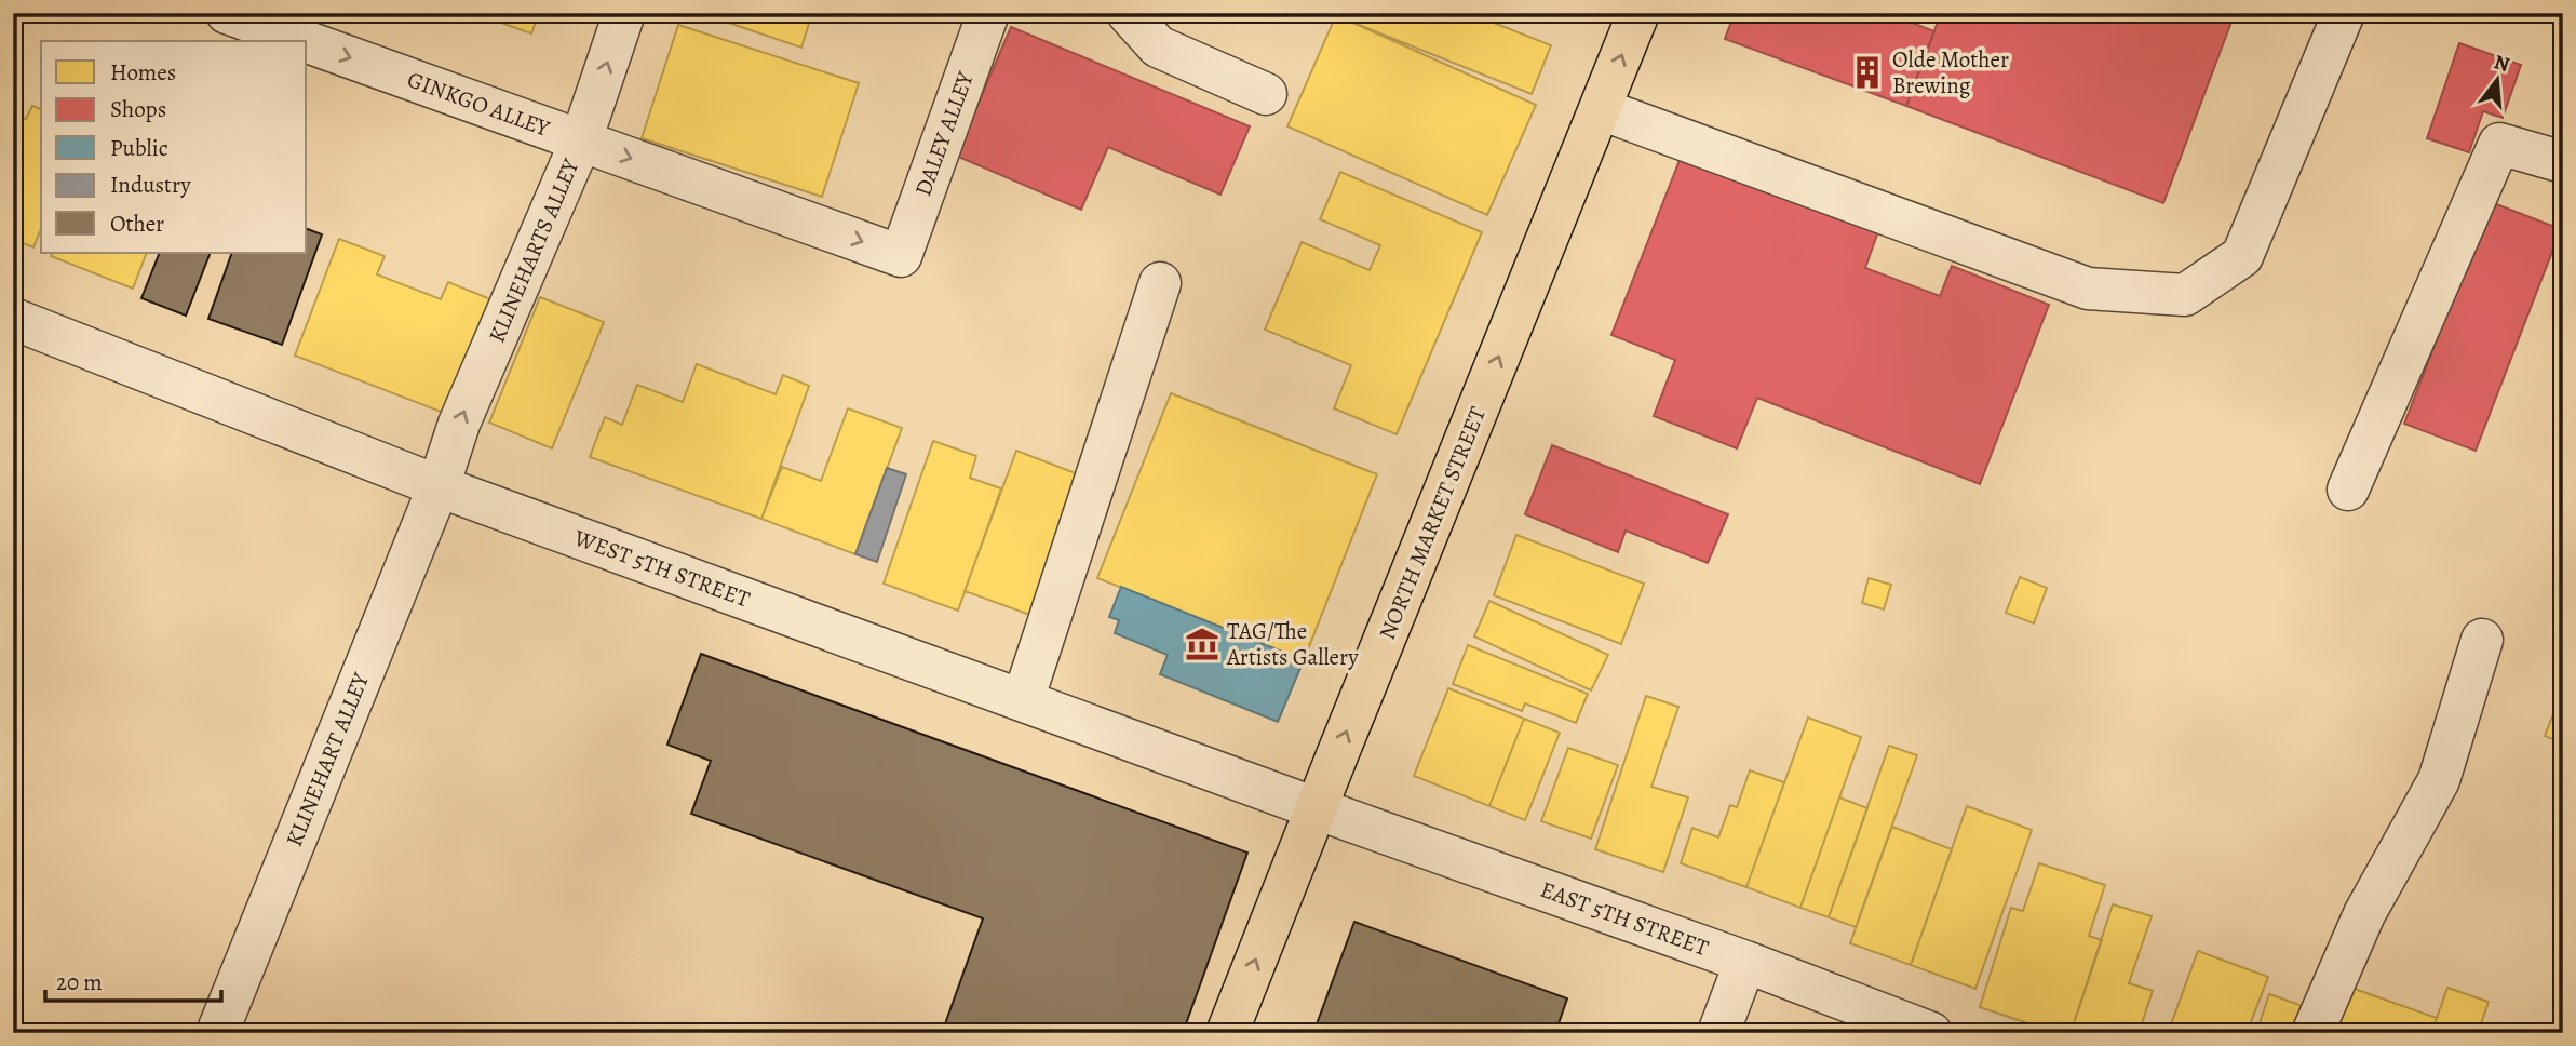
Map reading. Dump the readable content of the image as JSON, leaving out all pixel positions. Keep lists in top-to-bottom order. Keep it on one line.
{"streets":{"main road":["NORTH MARKET STREET"],"street":["GINKGO ALLEY","DALEY ALLEY","KLINEHARTS ALLEY","WEST 5TH STREET","KLINEHART ALLEY","EAST 5TH STREET"]},"crossings":[["GINKGO ALLEY","DALEY ALLEY"],["GINKGO ALLEY","KLINEHARTS ALLEY"],["KLINEHARTS ALLEY","WEST 5TH STREET"],["KLINEHARTS ALLEY","KLINEHART ALLEY"],["NORTH MARKET STREET","WEST 5TH STREET"],["NORTH MARKET STREET","EAST 5TH STREET"],["WEST 5TH STREET","KLINEHART ALLEY"],["WEST 5TH STREET","EAST 5TH STREET"]],"one_way":["GINKGO ALLEY","KLINEHARTS ALLEY","NORTH MARKET STREET"],"places":{"building":["Olde Mother Brewing"],"museum":["TAG/The Artists Gallery"]},"legend":["Homes","Shops","Public","Industry","Other"],"scale_bar":"20 m","north":"top"}
